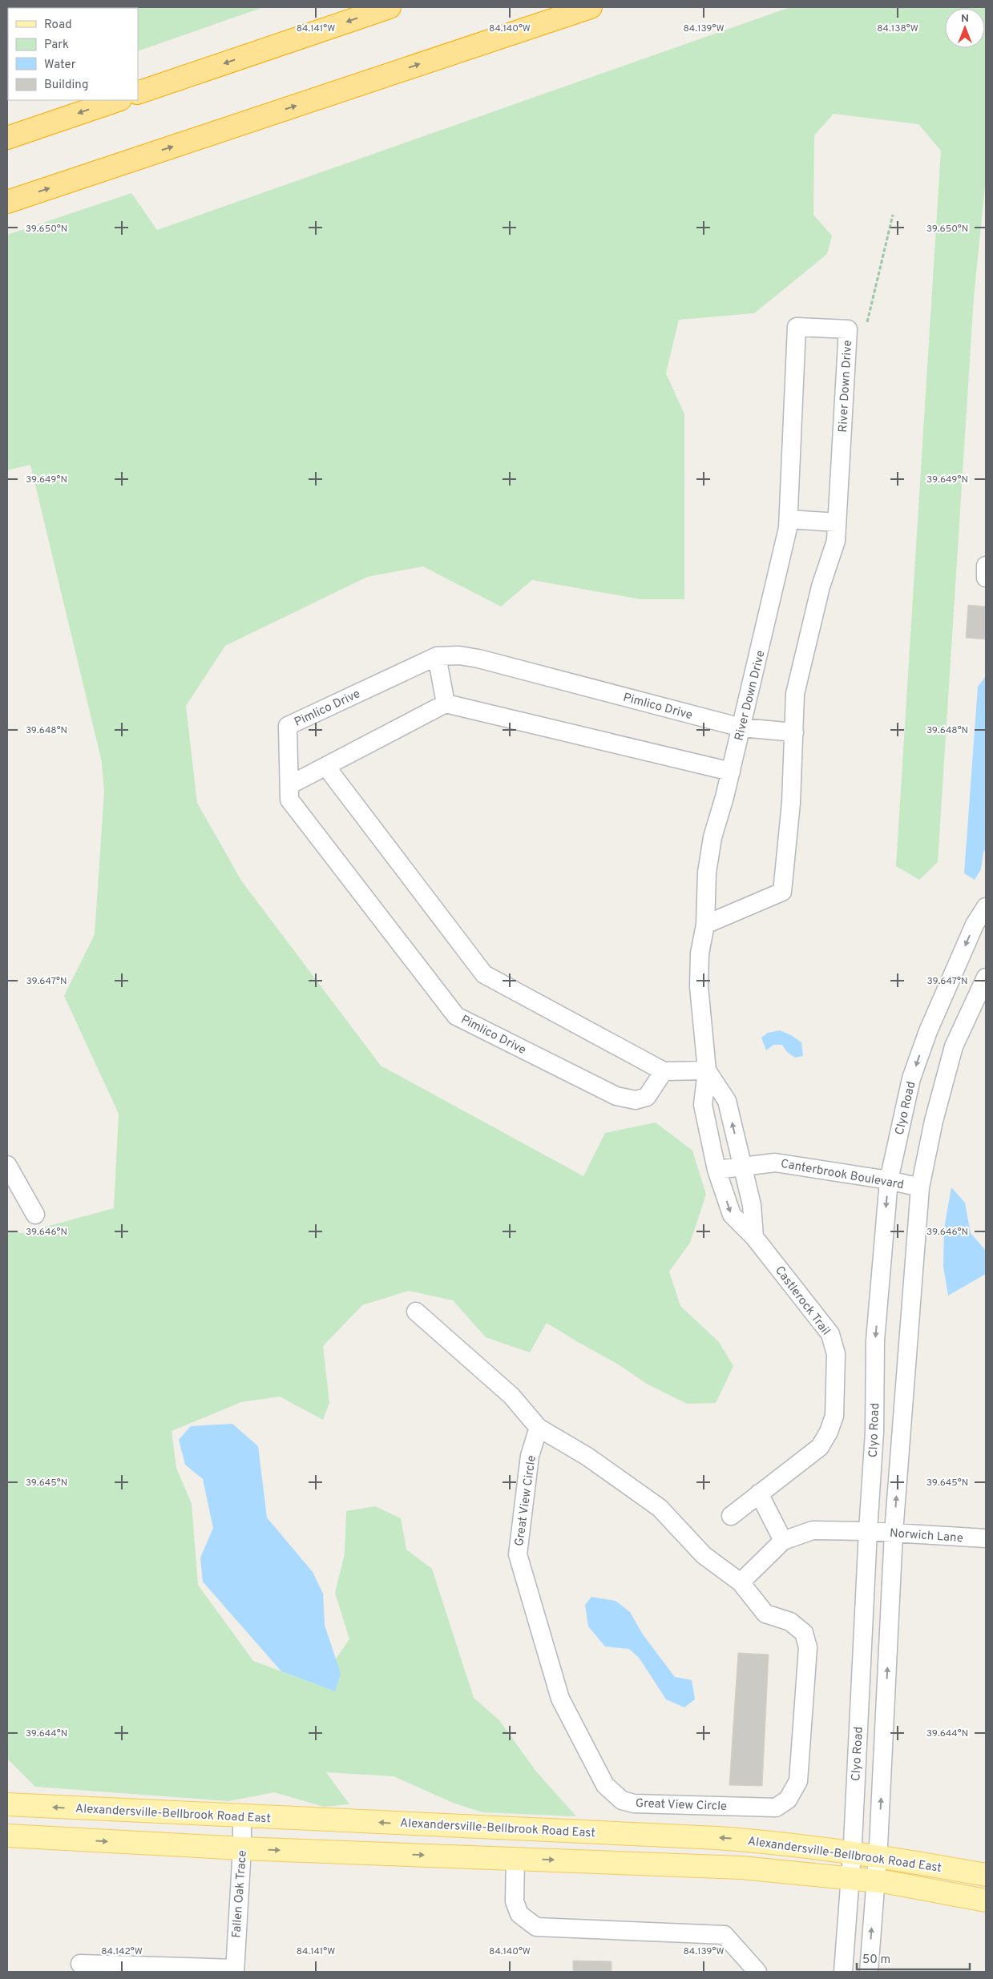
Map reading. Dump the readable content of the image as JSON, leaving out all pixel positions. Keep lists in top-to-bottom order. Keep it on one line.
{"streets":{"main road":["Alexandersville-Bellbrook Road East"],"street":["River Down Drive","Pimlico Drive","Clyo Road","Canterbrook Boulevard","Castlerock Trail","Great View Circle","Norwich Lane","Fallen Oak Trace"]},"crossings":[["River Down Drive","Pimlico Drive"],["River Down Drive","Canterbrook Boulevard"],["River Down Drive","Castlerock Trail"],["Clyo Road","Canterbrook Boulevard"],["Clyo Road","Norwich Lane"],["Clyo Road","Alexandersville-Bellbrook Road East"],["Canterbrook Boulevard","Castlerock Trail"],["Alexandersville-Bellbrook Road East","Fallen Oak Trace"]],"legend":["Road","Park","Water","Building"],"scale_bar":"50 m","north":"top","coordinates":["84.141°W","84.140°W","84.139°W","84.138°W","39.650°N","39.649°N","39.648°N","39.647°N","39.646°N","39.645°N","39.644°N","84.142°W"]}
